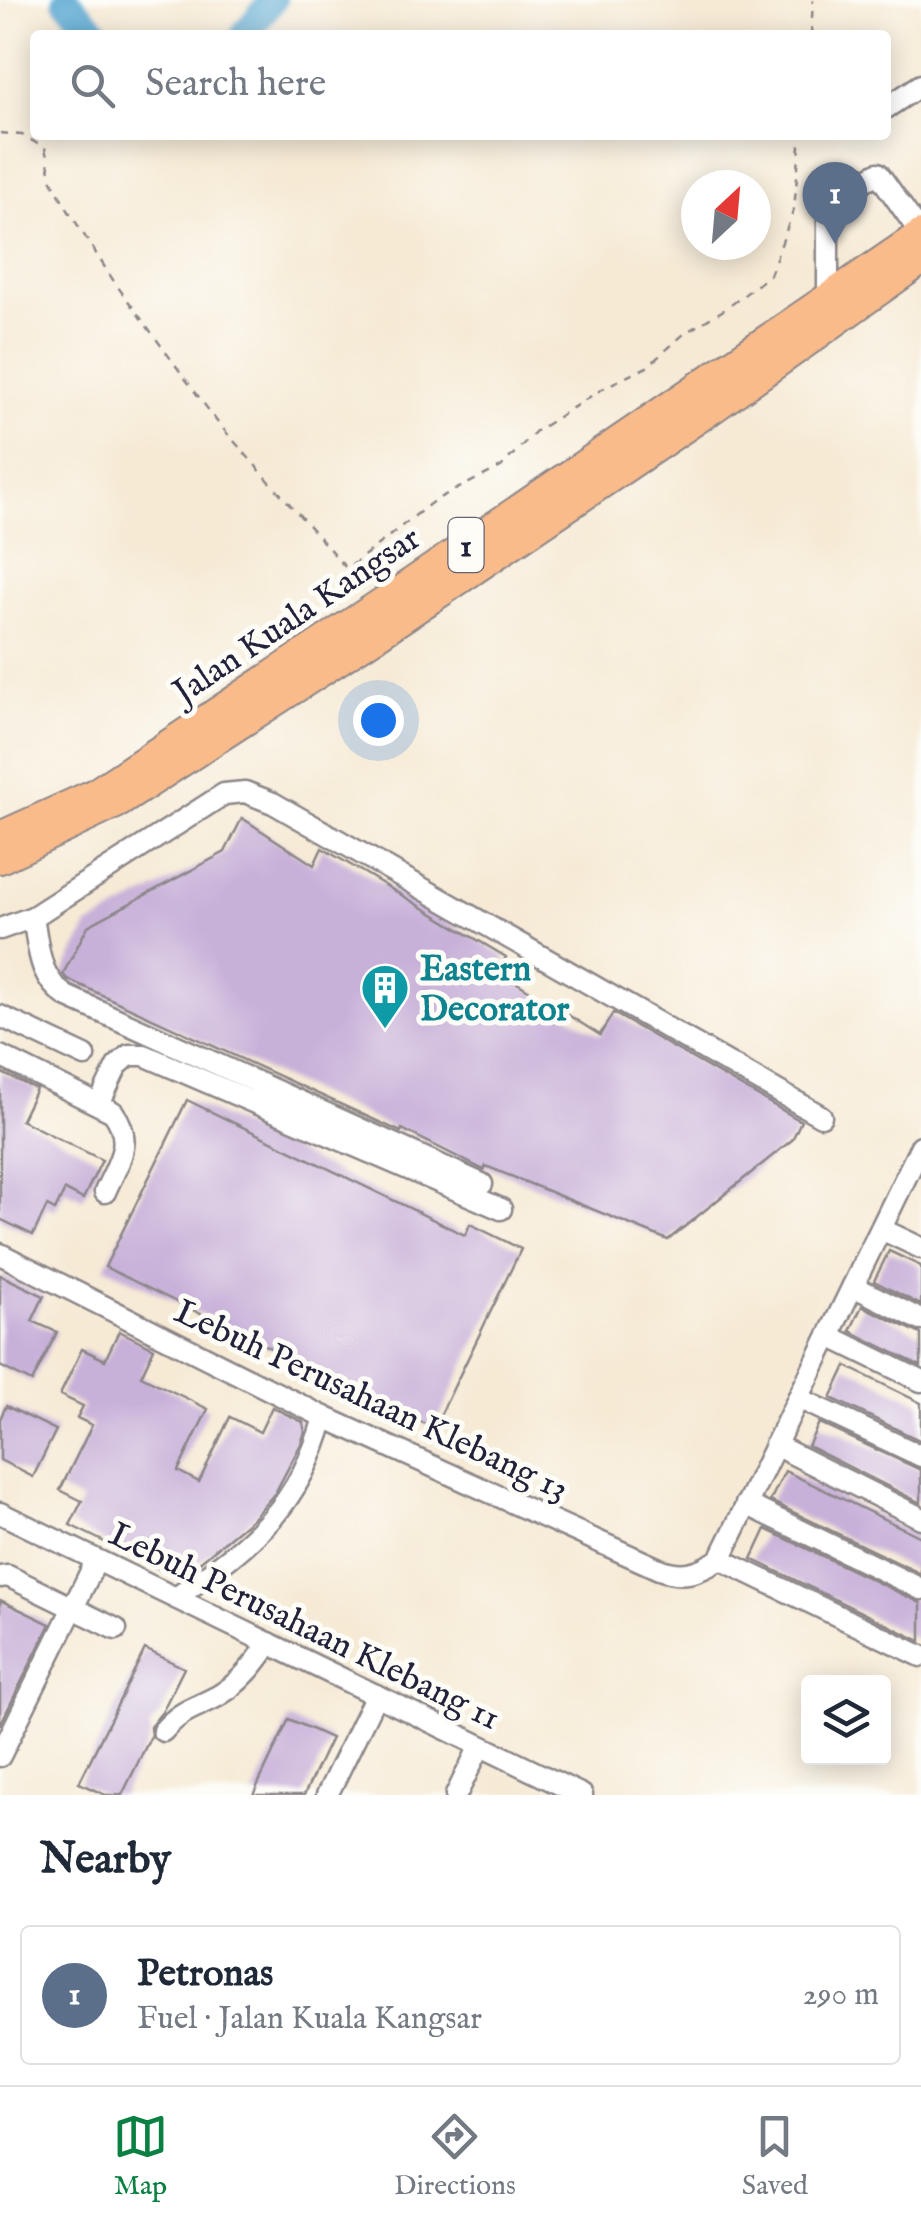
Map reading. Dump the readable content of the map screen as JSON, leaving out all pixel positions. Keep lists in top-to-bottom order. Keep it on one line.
{"streets":{"highway":["1","Jalan Kuala Kangsar"],"street":["Lebuh Perusahaan Klebang 13","Lebuh Perusahaan Klebang 11"]},"places":{"building":["Eastern Decorator"]},"north":"top right","page":{"search":"Search here","pins":"1","heading":"Nearby","list":[{"mark":"1","name":"Petronas","note":"Fuel · Jalan Kuala Kangsar","value":"290 m"}],"nav":["Map","Directions","Saved"]}}
